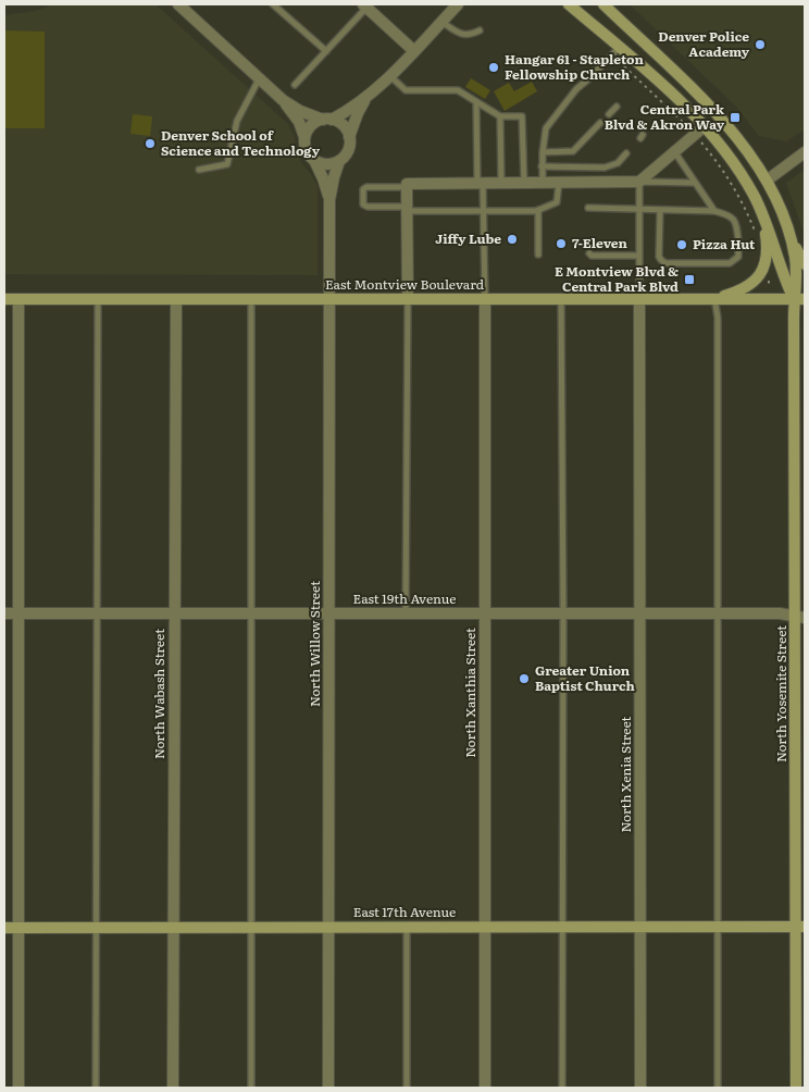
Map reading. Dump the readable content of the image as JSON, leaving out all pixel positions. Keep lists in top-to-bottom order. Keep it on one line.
{"streets":{"main road":["East Montview Boulevard","North Yosemite Street","East 17th Avenue"],"street":["East 19th Avenue","North Willow Street","North Xanthia Street","North Wabash Street","North Xenia Street"]},"crossings":[["East Montview Boulevard","North Willow Street"],["East Montview Boulevard","North Xanthia Street"],["East Montview Boulevard","North Wabash Street"],["East Montview Boulevard","North Yosemite Street"],["East Montview Boulevard","North Xenia Street"],["East 19th Avenue","North Willow Street"],["East 19th Avenue","North Xanthia Street"],["East 19th Avenue","North Wabash Street"],["East 19th Avenue","North Yosemite Street"],["East 19th Avenue","North Xenia Street"],["North Willow Street","East 17th Avenue"],["North Xanthia Street","East 17th Avenue"],["North Wabash Street","East 17th Avenue"],["North Yosemite Street","East 17th Avenue"],["North Xenia Street","East 17th Avenue"]],"places":{"other":["Denver Police Academy","Hangar 61 - Stapleton Fellowship Church","Denver School of Science and Technology","Jiffy Lube","7-Eleven","Pizza Hut","Greater Union Baptist Church"],"transit":["Central Park Blvd & Akron Way","E Montview Blvd & Central Park Blvd"]}}
